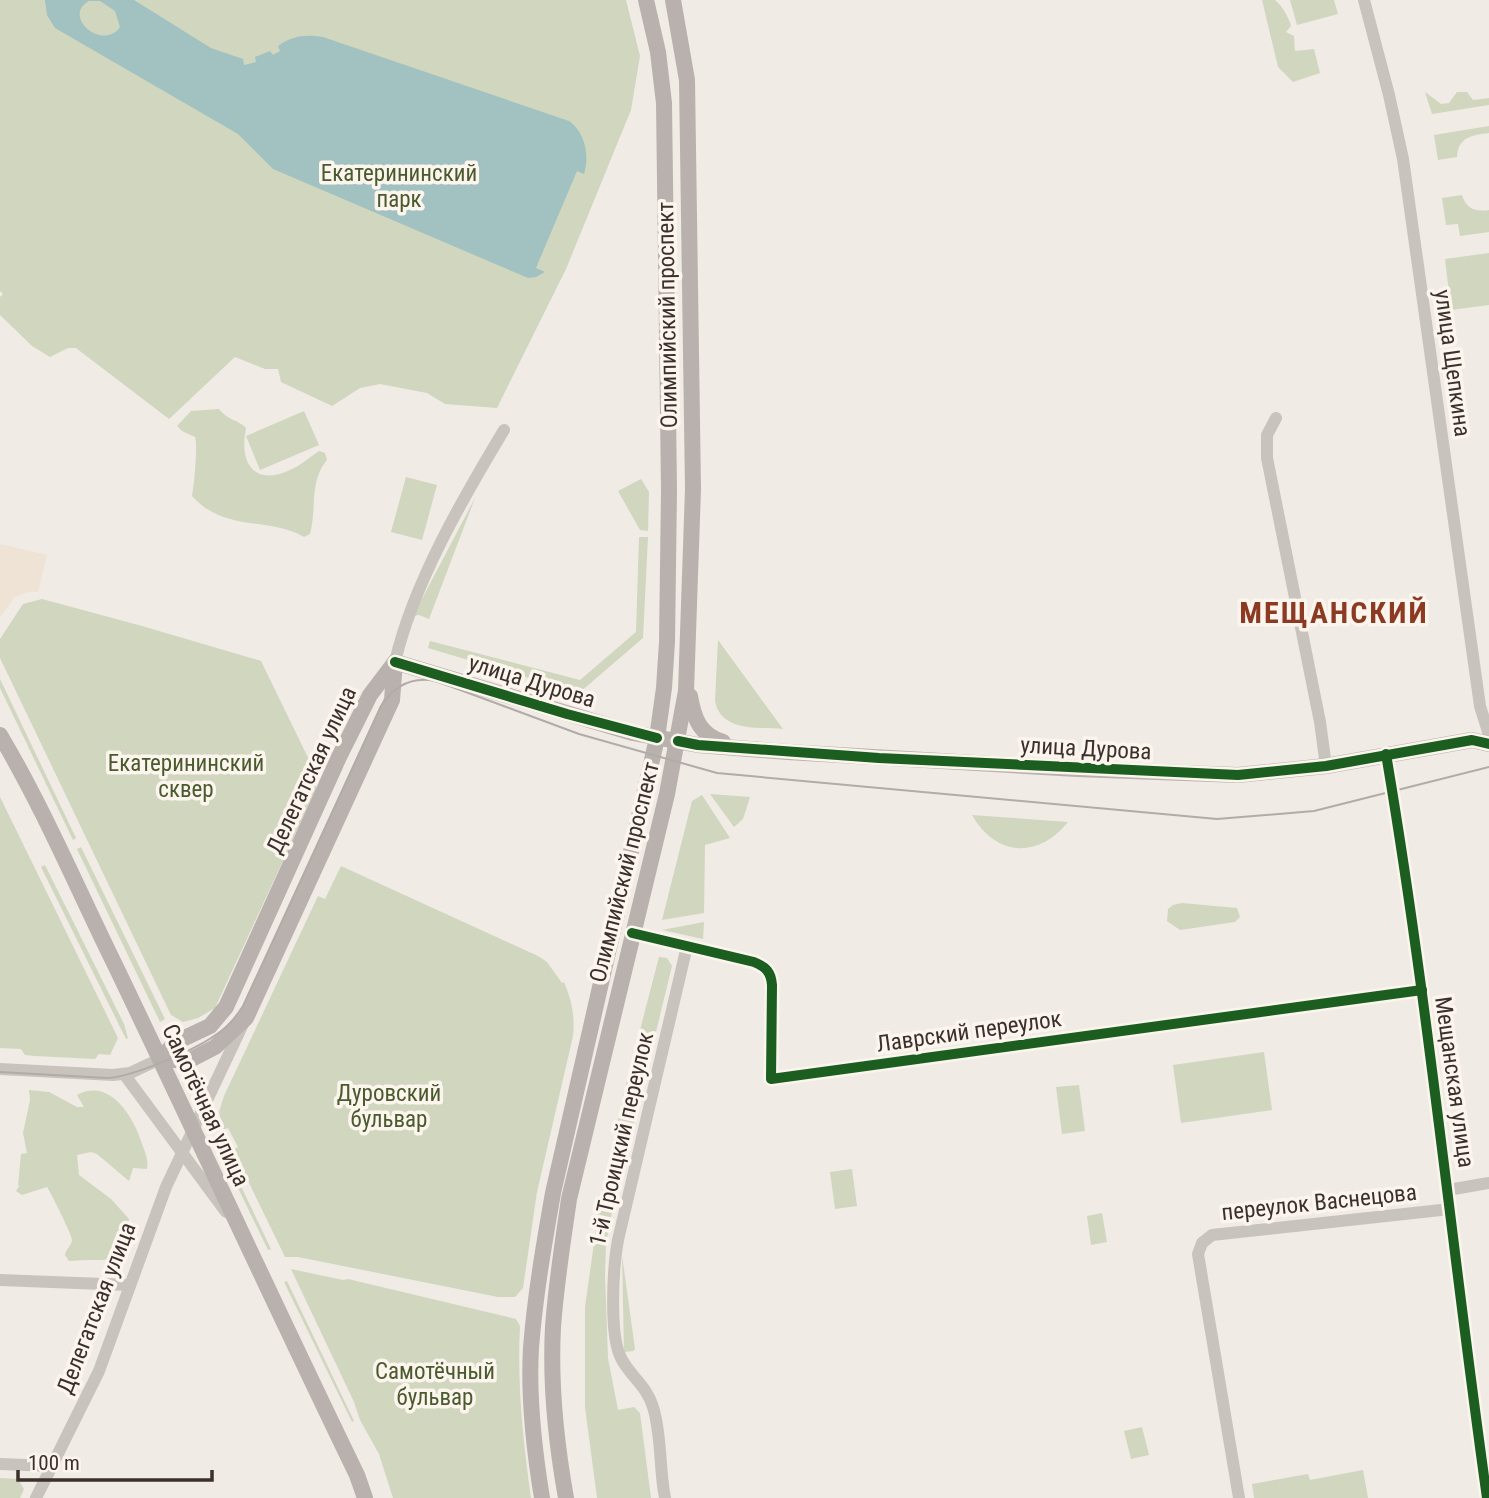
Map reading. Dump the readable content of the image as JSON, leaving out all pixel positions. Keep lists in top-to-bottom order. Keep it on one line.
{"streets":{"main road":["Олимпийский проспект","улица Дурова","Делегатская улица","Самотёчная улица"],"street":["улица Щепкина","Лаврский переулок","Мещанская улица","1-й Троицкий переулок","переулок Васнецова"]},"crossings":[["Олимпийский проспект","улица Дурова"],["Олимпийский проспект","Лаврский переулок"],["улица Дурова","Делегатская улица"],["улица Дурова","Мещанская улица"],["Делегатская улица","Самотёчная улица"],["Лаврский переулок","Мещанская улица"],["Лаврский переулок","1-й Троицкий переулок"],["Мещанская улица","переулок Васнецова"]],"districts":["МЕЩАНСКИЙ"],"parks":["Екатерининский парк","Екатерининский сквер","Дуровский бульвар","Самотёчный бульвар"],"scale_bar":"100 m"}
